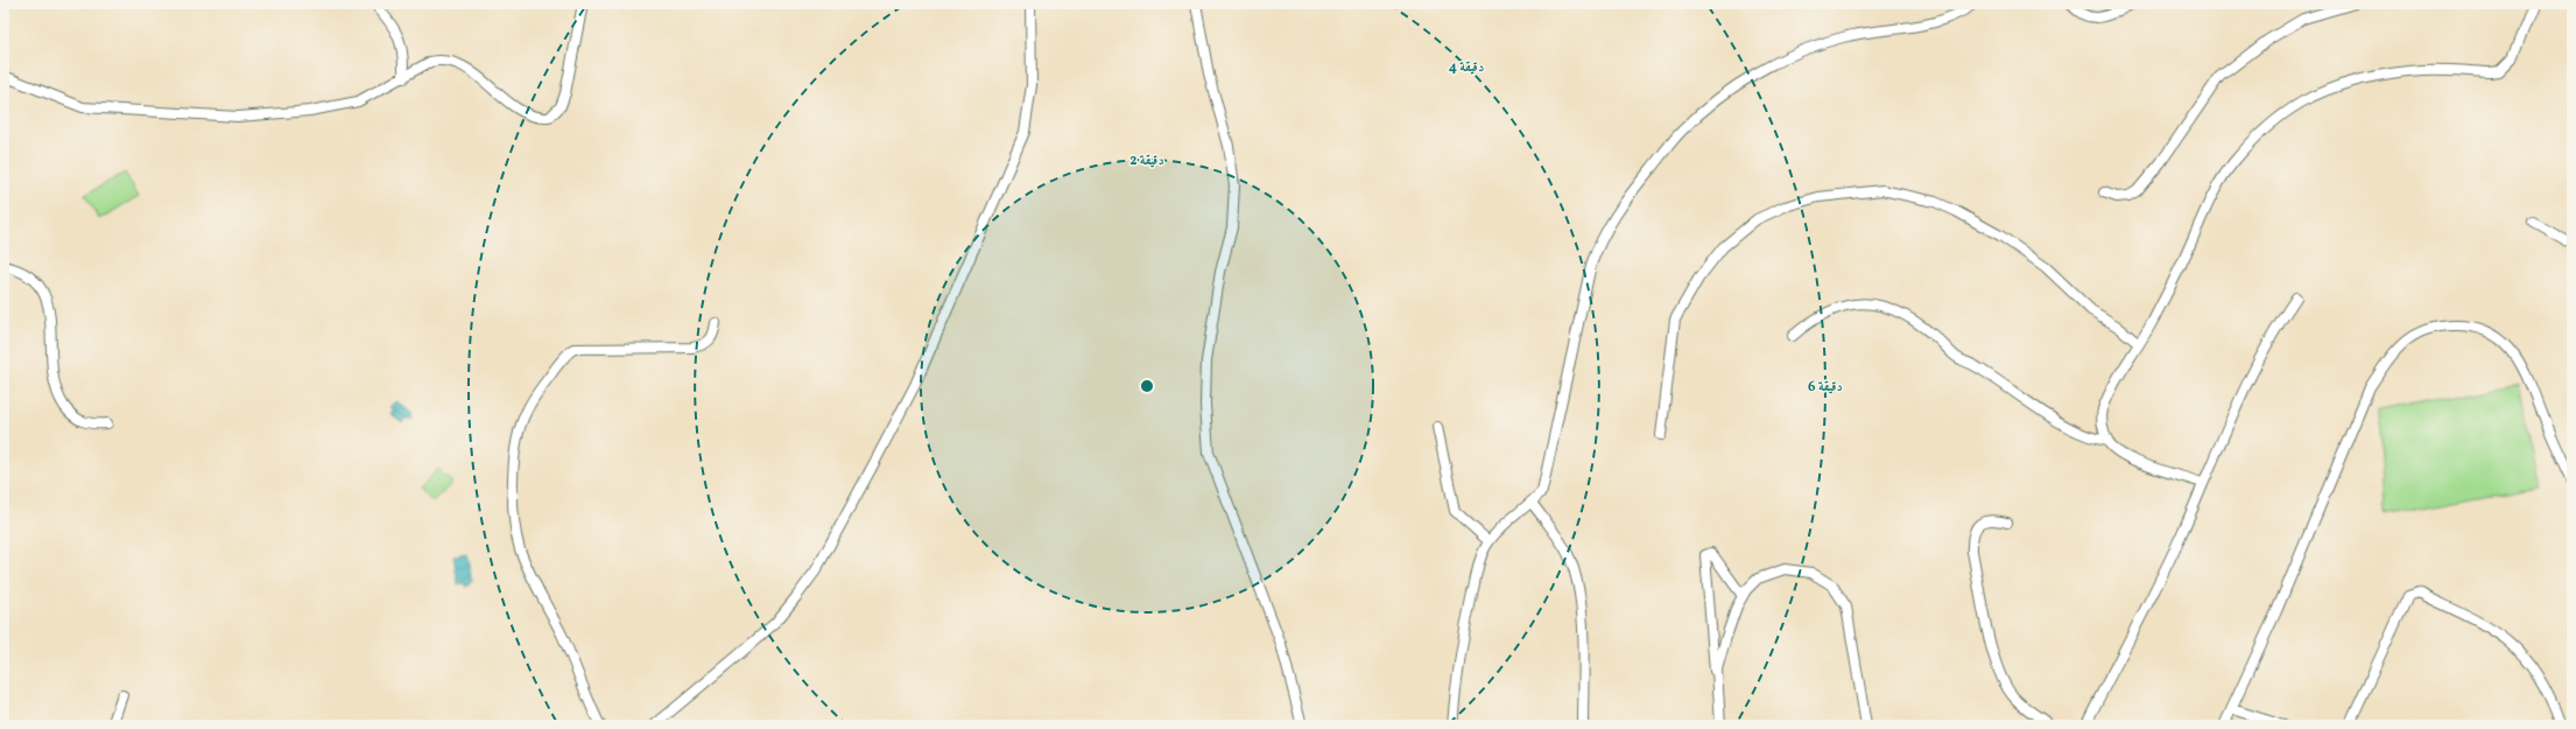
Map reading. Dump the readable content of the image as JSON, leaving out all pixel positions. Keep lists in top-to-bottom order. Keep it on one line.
{"rings":["4 دقيقة","2 دقيقة","6 دقيقة"]}
